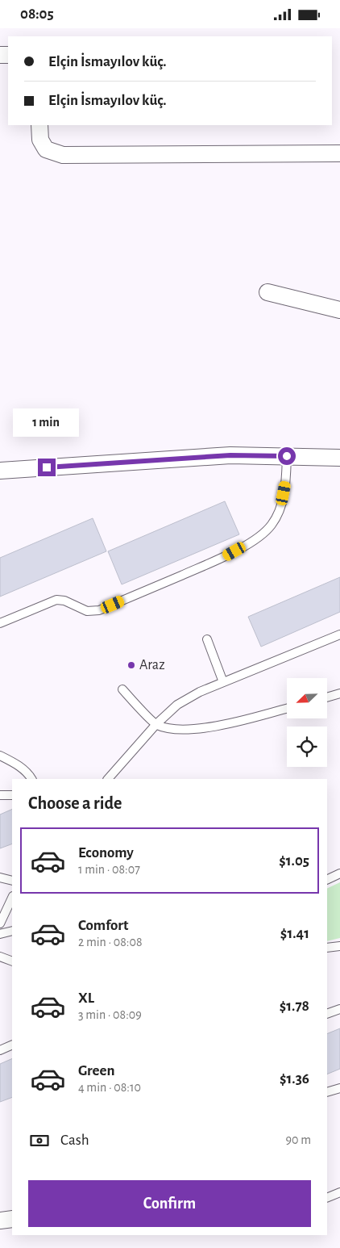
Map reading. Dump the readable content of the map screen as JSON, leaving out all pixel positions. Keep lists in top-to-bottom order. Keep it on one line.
{"places":["Araz"],"north":"bottom left","page":{"status":"08:05","banner":["Elçin İsmayılov küç.","Elçin İsmayılov küç."],"bubble":"1 min","heading":"Choose a ride","list":[{"name":"Economy","note":"1 min · 08:07","value":"$1.05"},{"name":"Comfort","note":"2 min · 08:08","value":"$1.41"},{"name":"XL","note":"3 min · 08:09","value":"$1.78"},{"name":"Green","note":"4 min · 08:10","value":"$1.36"}],"pay":["Cash","90 m"],"buttons":"Confirm"}}
